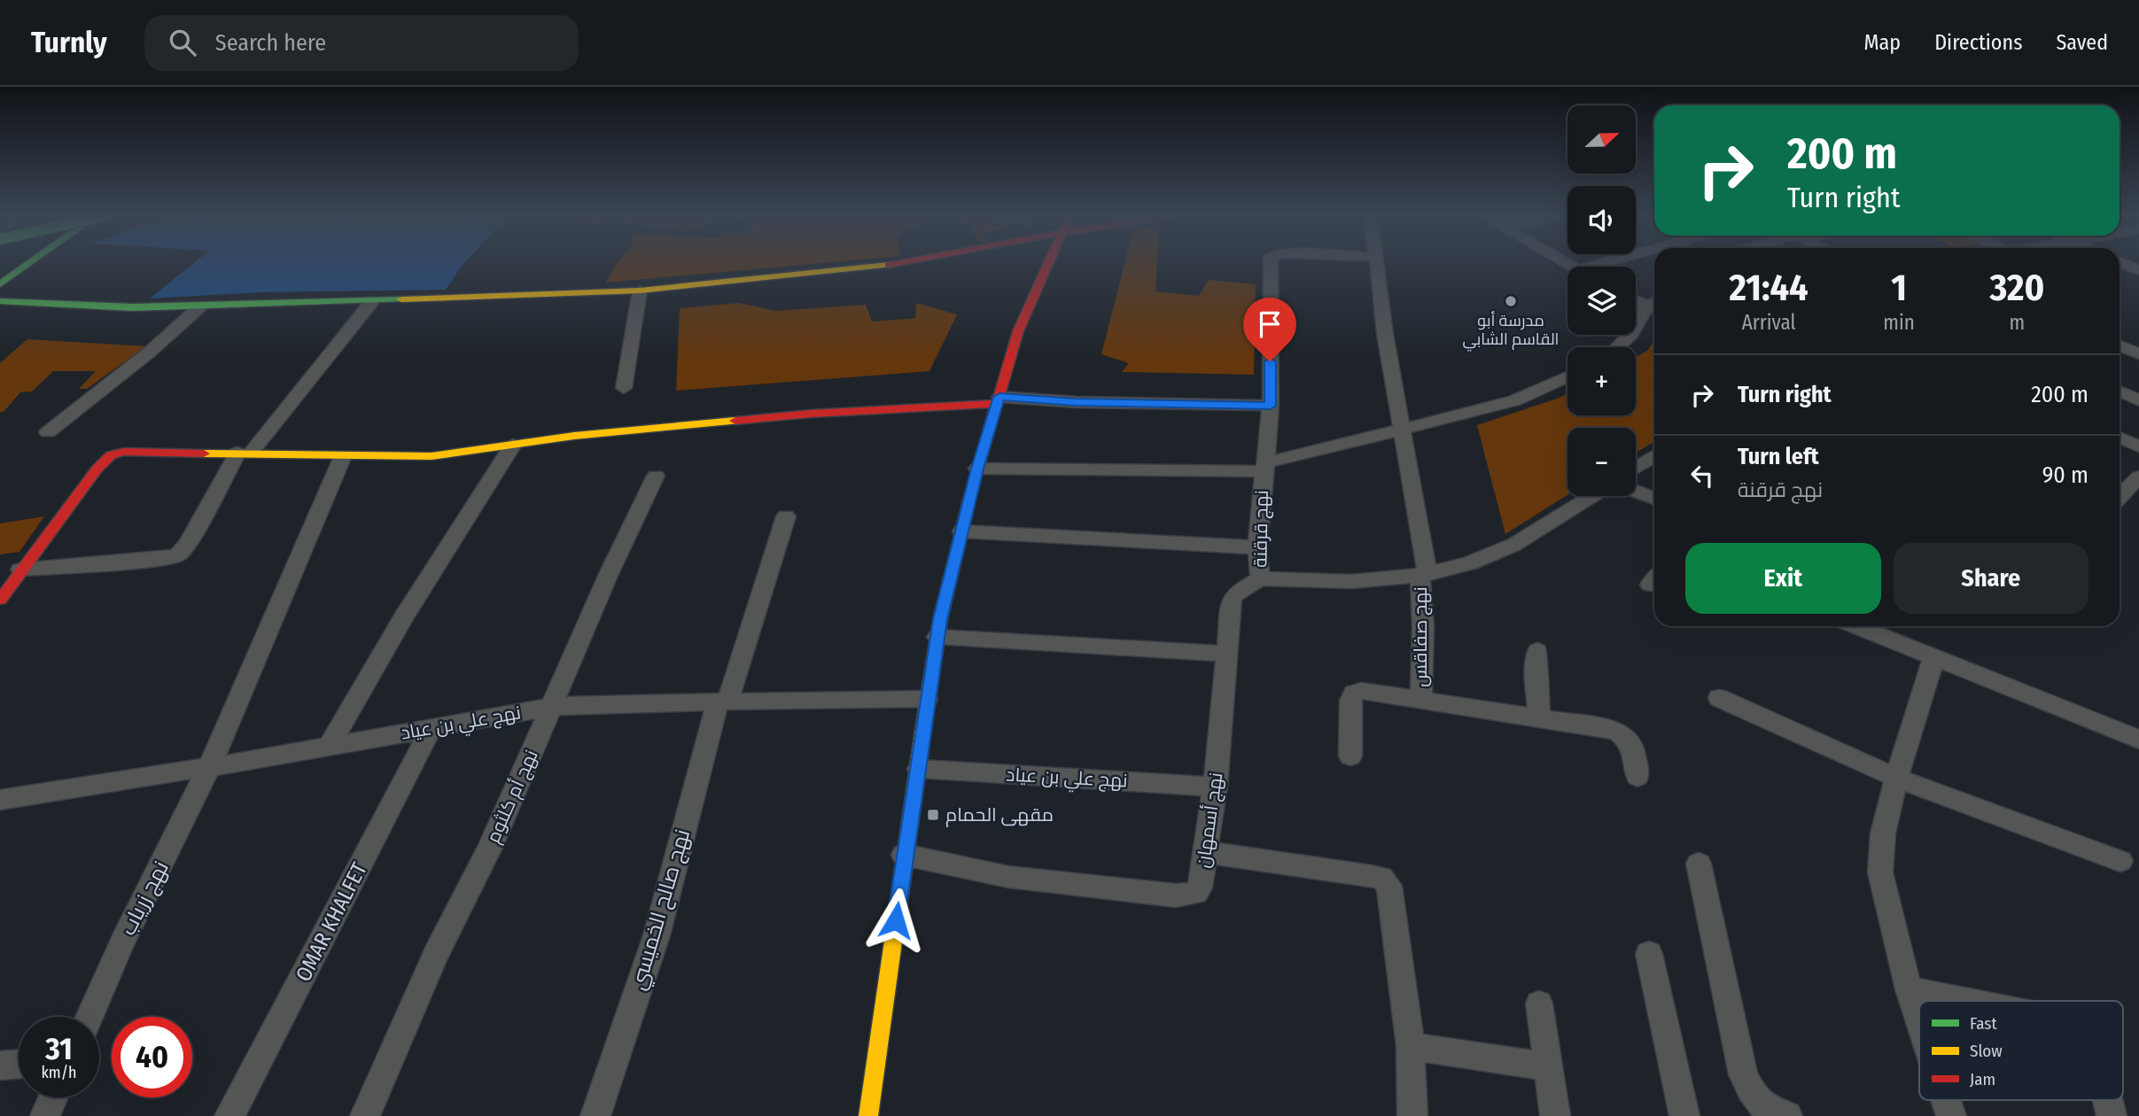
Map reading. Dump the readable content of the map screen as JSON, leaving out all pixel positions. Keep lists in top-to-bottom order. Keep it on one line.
{"streets":{"street":["نهج قرقنة","نهج صفاقس","نهج علي بن عياد","نهج أم كلثوم","نهج أسمهان","نهج زرياب","نهج صالح الخميسي","OMAR KHALFET"]},"crossings":[["نهج قرقنة","نهج صفاقس"],["نهج قرقنة","نهج أسمهان"],["نهج علي بن عياد","نهج أم كلثوم"],["نهج علي بن عياد","نهج أسمهان"],["نهج علي بن عياد","نهج زرياب"],["نهج علي بن عياد","نهج صالح الخميسي"],["نهج علي بن عياد","OMAR KHALFET"]],"places":{"other":["مدرسة أبو القاسم الشابي"],"transit":["مقهى الحمام"]},"legend":["Fast","Slow","Jam"],"north":"right","page":{"header":"Turnly","search":"Search here","nav":["Map","Directions","Saved"],"map_buttons":["+","−"],"turn":["200 m","Turn right"],"eta":["21:44","Arrival","1","min","320","m"],"list":[{"name":"Turn right","value":"200 m"},{"name":"Turn left","note":"نهج قرقنة","value":"90 m"}],"buttons":["Exit","Share"],"speed":"31 km/h","limit":"40"}}
